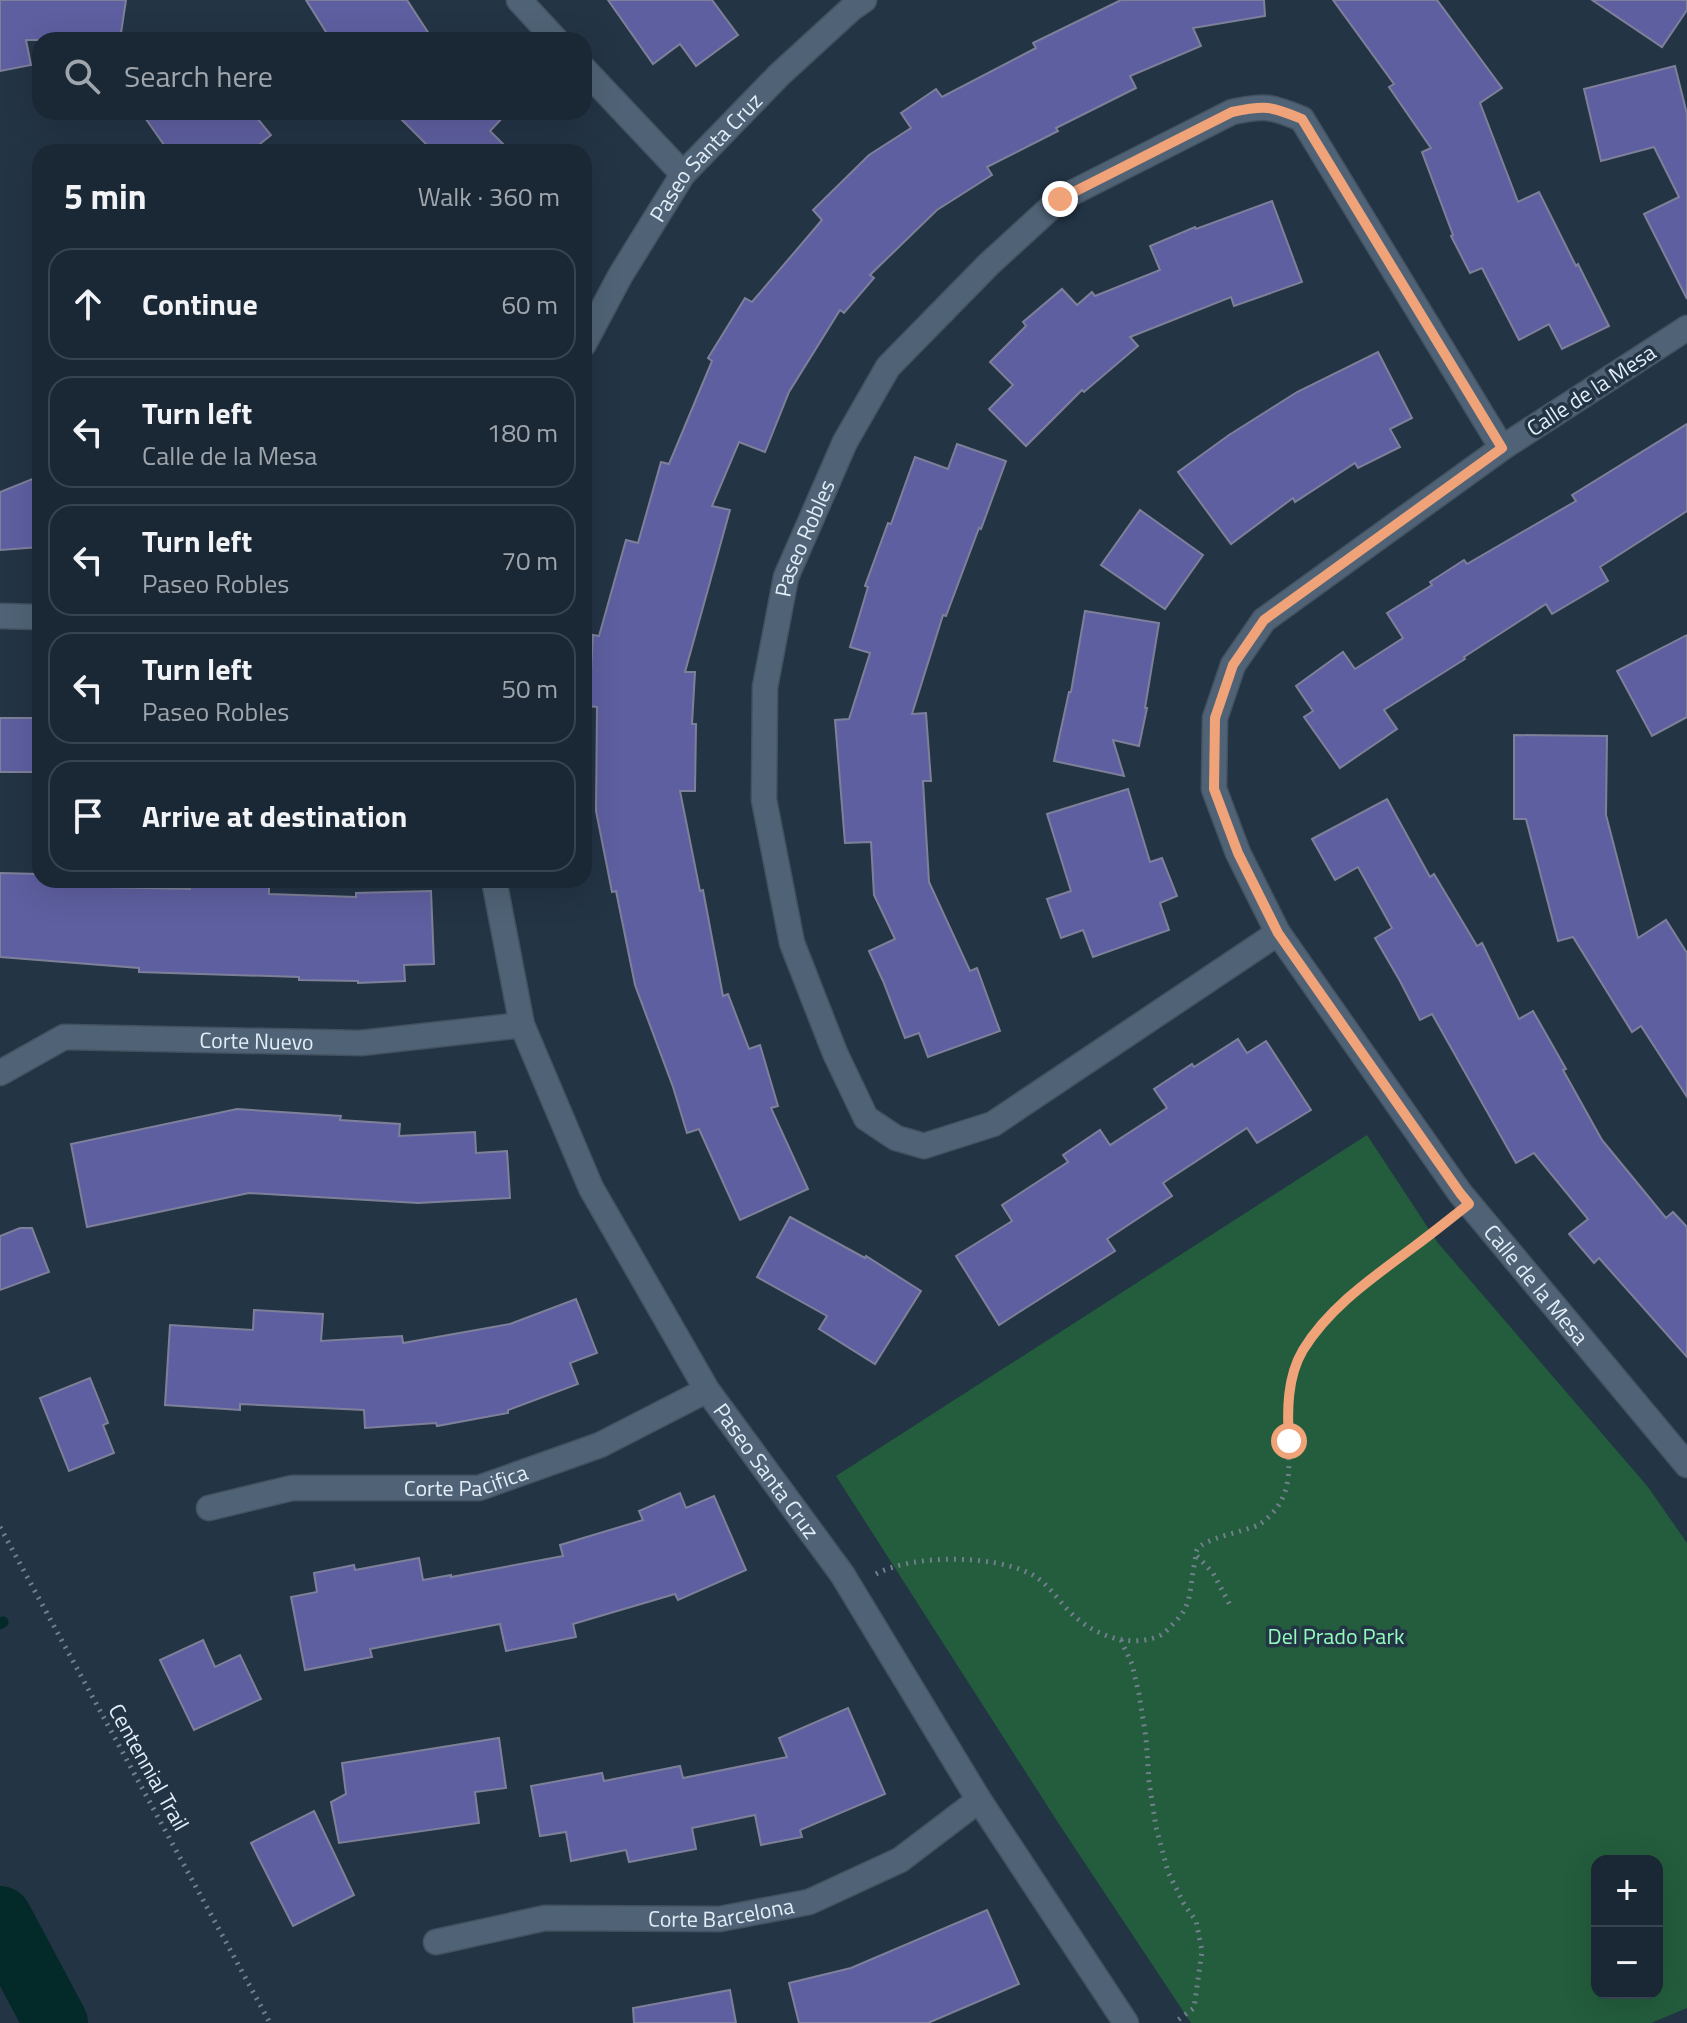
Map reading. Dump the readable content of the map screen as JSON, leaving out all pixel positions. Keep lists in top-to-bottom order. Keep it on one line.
{"streets":{"street":["Paseo Santa Cruz","Calle de la Mesa","Paseo Robles","Corte Nuevo","Corte Pacifica","Corte Barcelona"],"path":["Centennial Trail"]},"crossings":[["Paseo Santa Cruz","Corte Nuevo"],["Paseo Santa Cruz","Corte Pacifica"],["Paseo Santa Cruz","Corte Barcelona"],["Calle de la Mesa","Paseo Robles"]],"parks":["Del Prado Park"],"page":{"search":"Search here","heading":["5 min","Walk · 360 m"],"list":[["Continue","60 m"],["Turn left","Calle de la Mesa","180 m"],["Turn left","Paseo Robles","70 m"],["Turn left","Paseo Robles","50 m"],"Arrive at destination"],"map_buttons":["+","−"]}}
